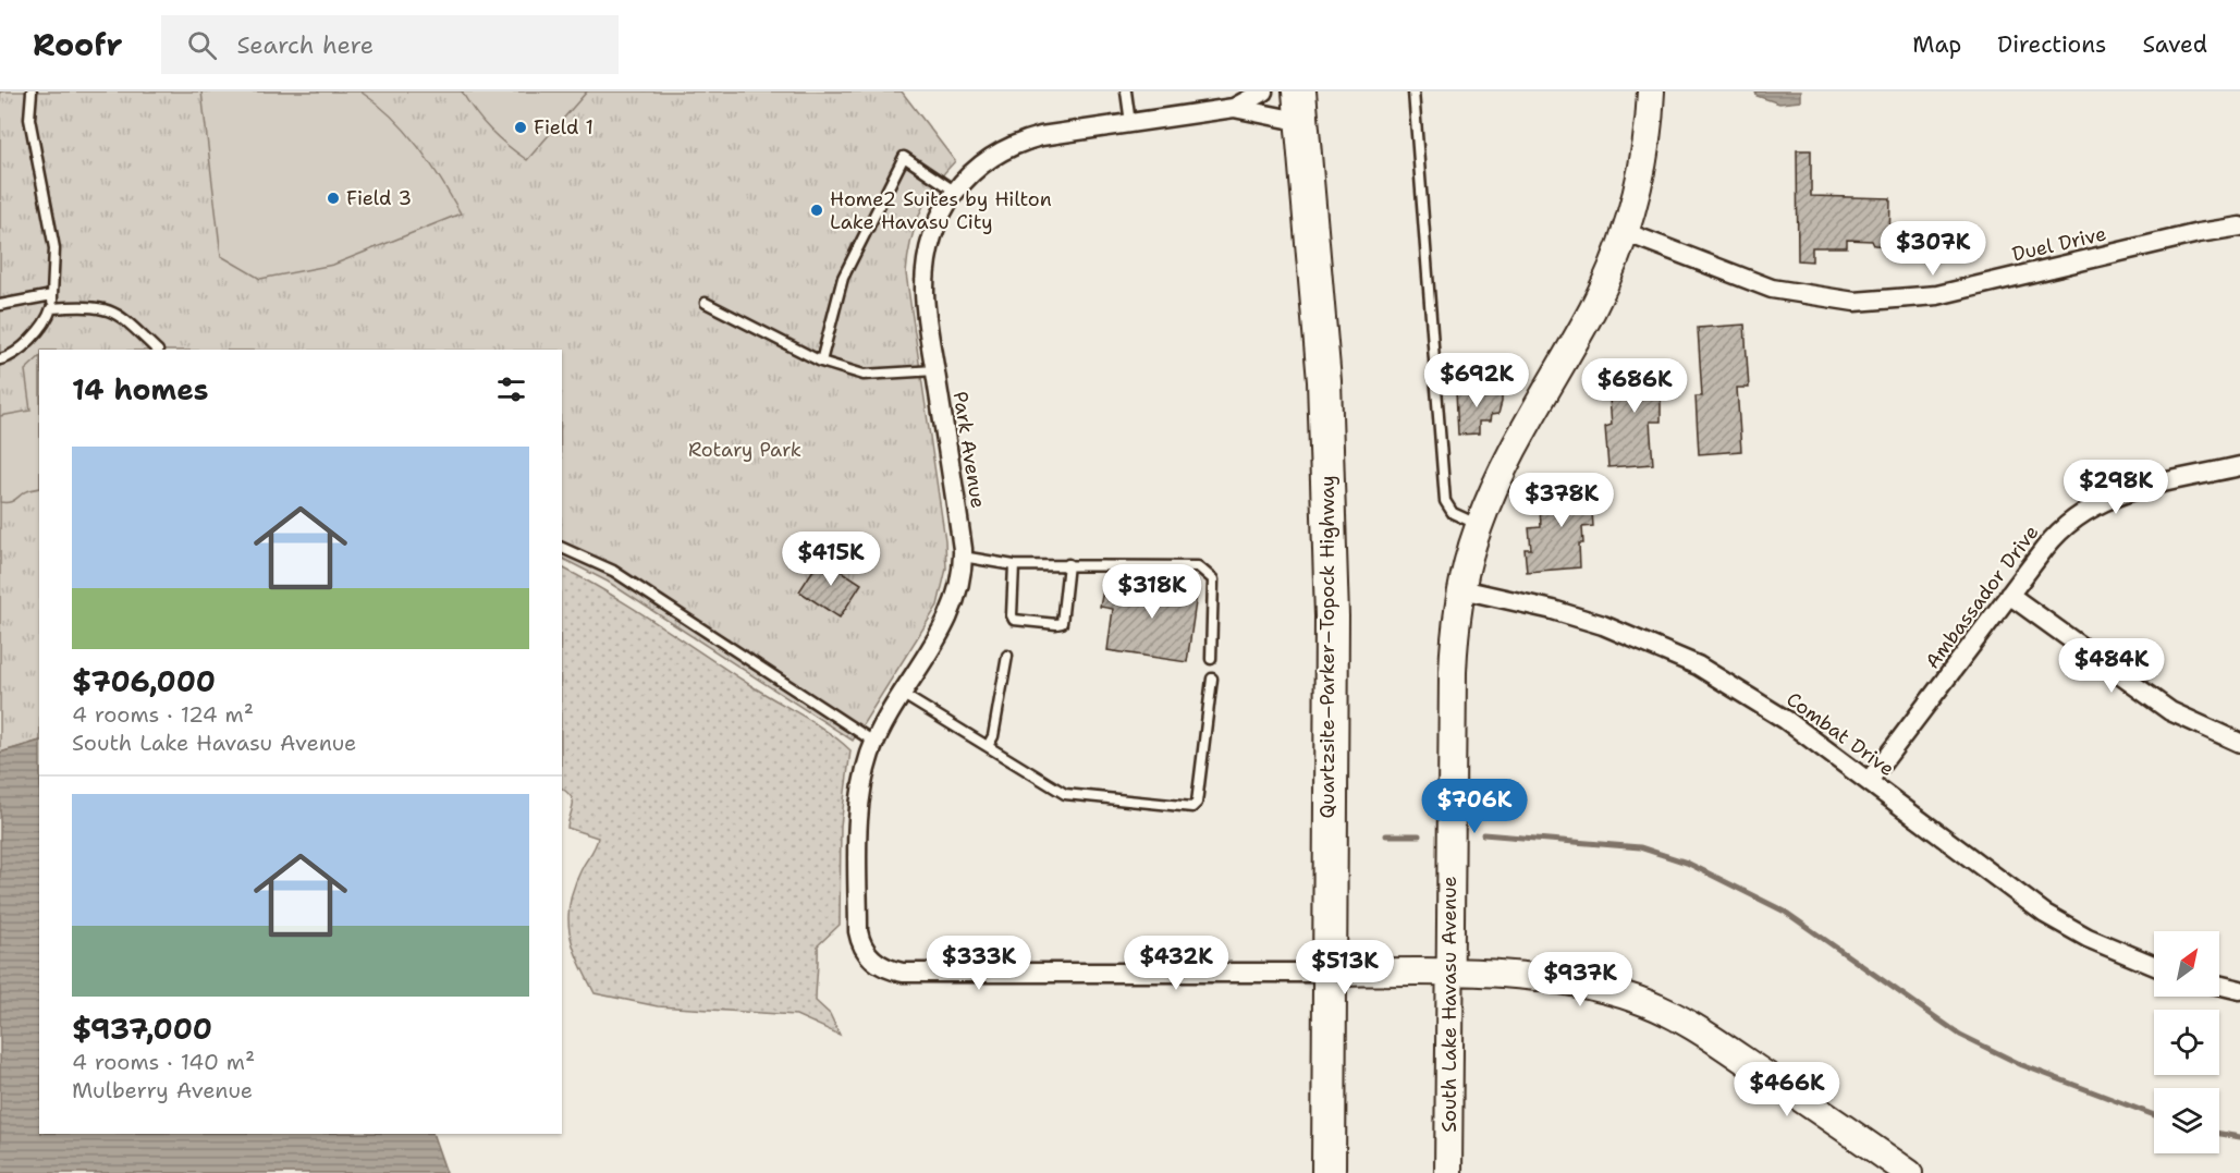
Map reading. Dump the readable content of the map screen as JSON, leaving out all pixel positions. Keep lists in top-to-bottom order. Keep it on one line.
{"streets":{"highway":["Quartzsite–Parker–Topock Highway"],"main road":["South Lake Havasu Avenue"],"street":["Duel Drive","Park Avenue","Ambassador Drive","Combat Drive"]},"crossings":[["Duel Drive","South Lake Havasu Avenue"],["Park Avenue","Quartzsite–Parker–Topock Highway"],["Ambassador Drive","Combat Drive"],["Combat Drive","South Lake Havasu Avenue"]],"parks":["Rotary Park"],"places":["Field 1","Field 3","Home2 Suites by Hilton Lake Havasu City"],"north":"top right","page":{"header":"Roofr","search":"Search here","nav":["Map","Directions","Saved"],"price":["$307K","$692K","$686K","$298K","$378K","$415K","$318K","$484K","$706K","$333K","$432K","$513K","$937K","$466K"],"heading":"14 homes","list":[{"name":"$706,000","note":"4 rooms · 124 m² · South Lake Havasu Avenue"},{"name":"$937,000","note":"4 rooms · 140 m² · Mulberry Avenue"}]}}
